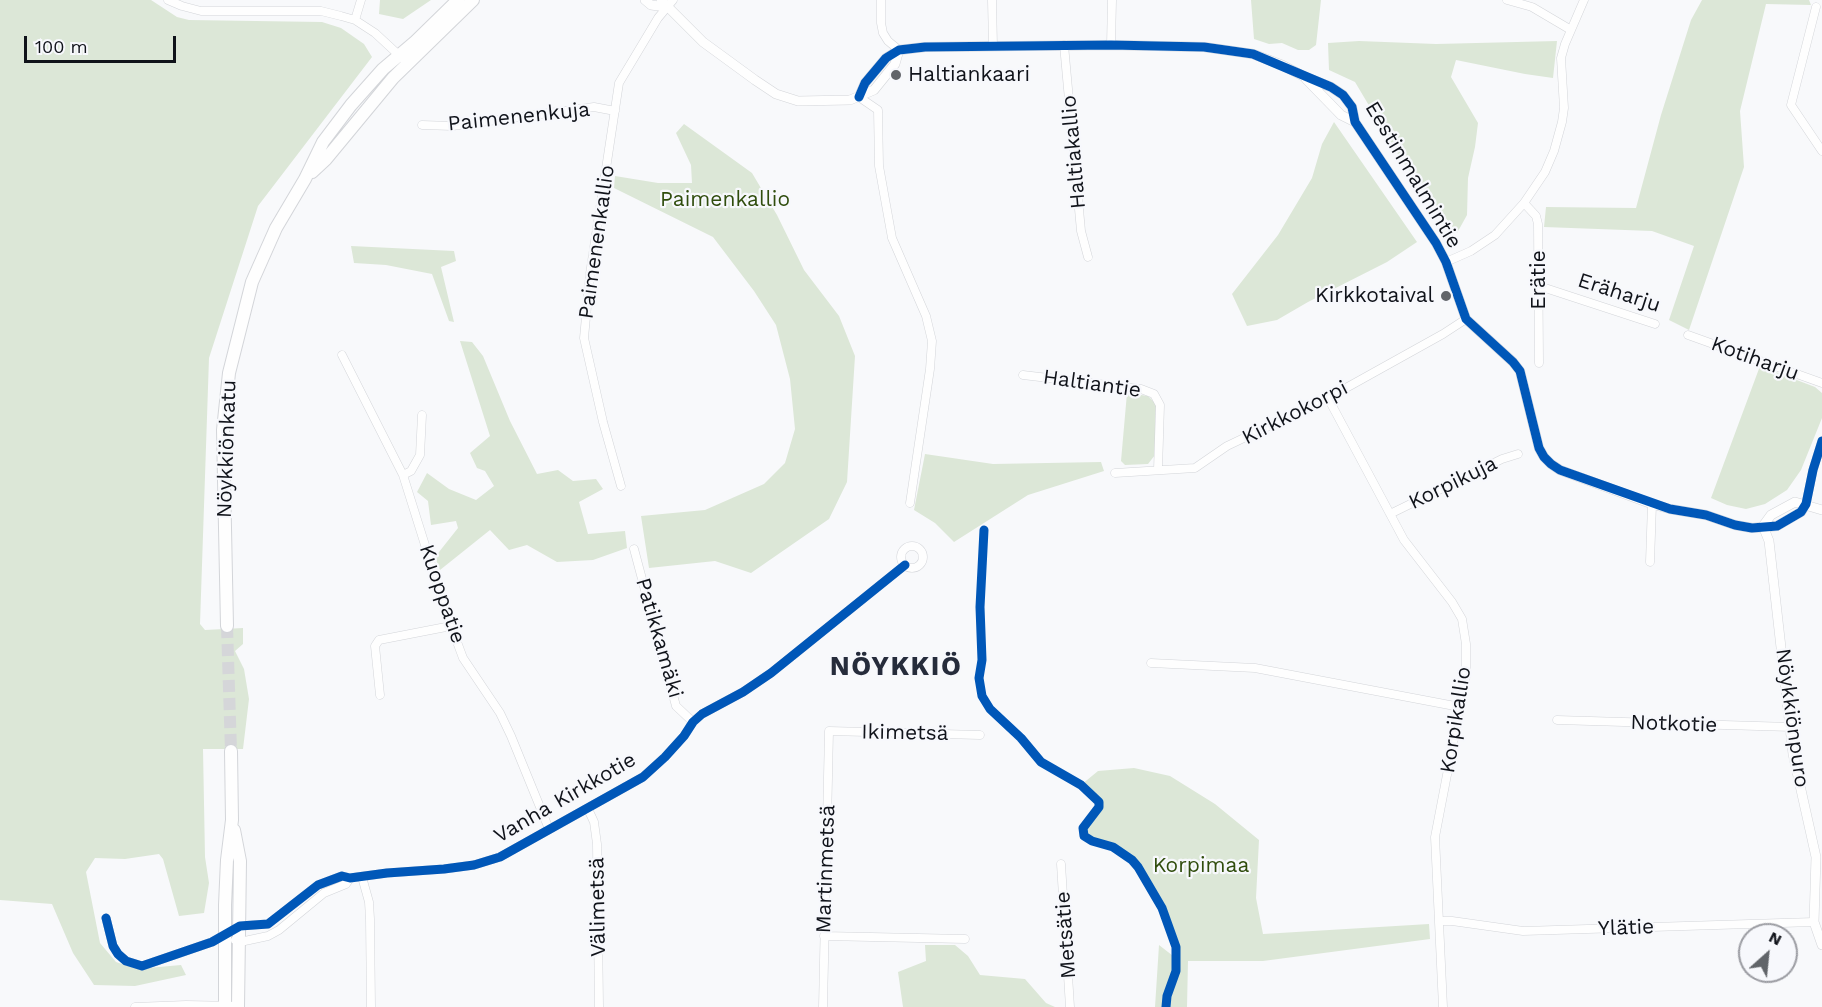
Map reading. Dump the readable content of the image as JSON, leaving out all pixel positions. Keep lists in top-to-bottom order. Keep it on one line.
{"streets":{"main road":["Nöykkiönkatu"],"street":["Paimenenkuja","Haltiakallio","Eestinmalmintie","Paimenenkallio","Erätie","Eräharju","Kotiharju","Haltiantie","Kirkkokorpi","Korpikuja","Kuoppatie","Patikkamäki","Nöykkiönpuro","Korpikallio","Notkotie","Ikimetsä","Vanha Kirkkotie","Martinmetsä","Välimetsä","Ylätie","Metsätie"]},"crossings":[["Paimenenkuja","Paimenenkallio"],["Haltiakallio","Eestinmalmintie"],["Eestinmalmintie","Kirkkokorpi"],["Eestinmalmintie","Nöykkiönpuro"],["Erätie","Eräharju"],["Haltiantie","Kirkkokorpi"],["Kirkkokorpi","Korpikallio"],["Korpikuja","Korpikallio"],["Kuoppatie","Vanha Kirkkotie"],["Patikkamäki","Vanha Kirkkotie"],["Nöykkiönpuro","Notkotie"],["Nöykkiönpuro","Ylätie"],["Korpikallio","Ylätie"],["Ikimetsä","Martinmetsä"],["Vanha Kirkkotie","Välimetsä"]],"districts":["NÖYKKIÖ"],"parks":["Paimenkallio","Korpimaa"],"places":["Haltiankaari","Kirkkotaival"],"scale_bar":"100 m","north":"top right"}
